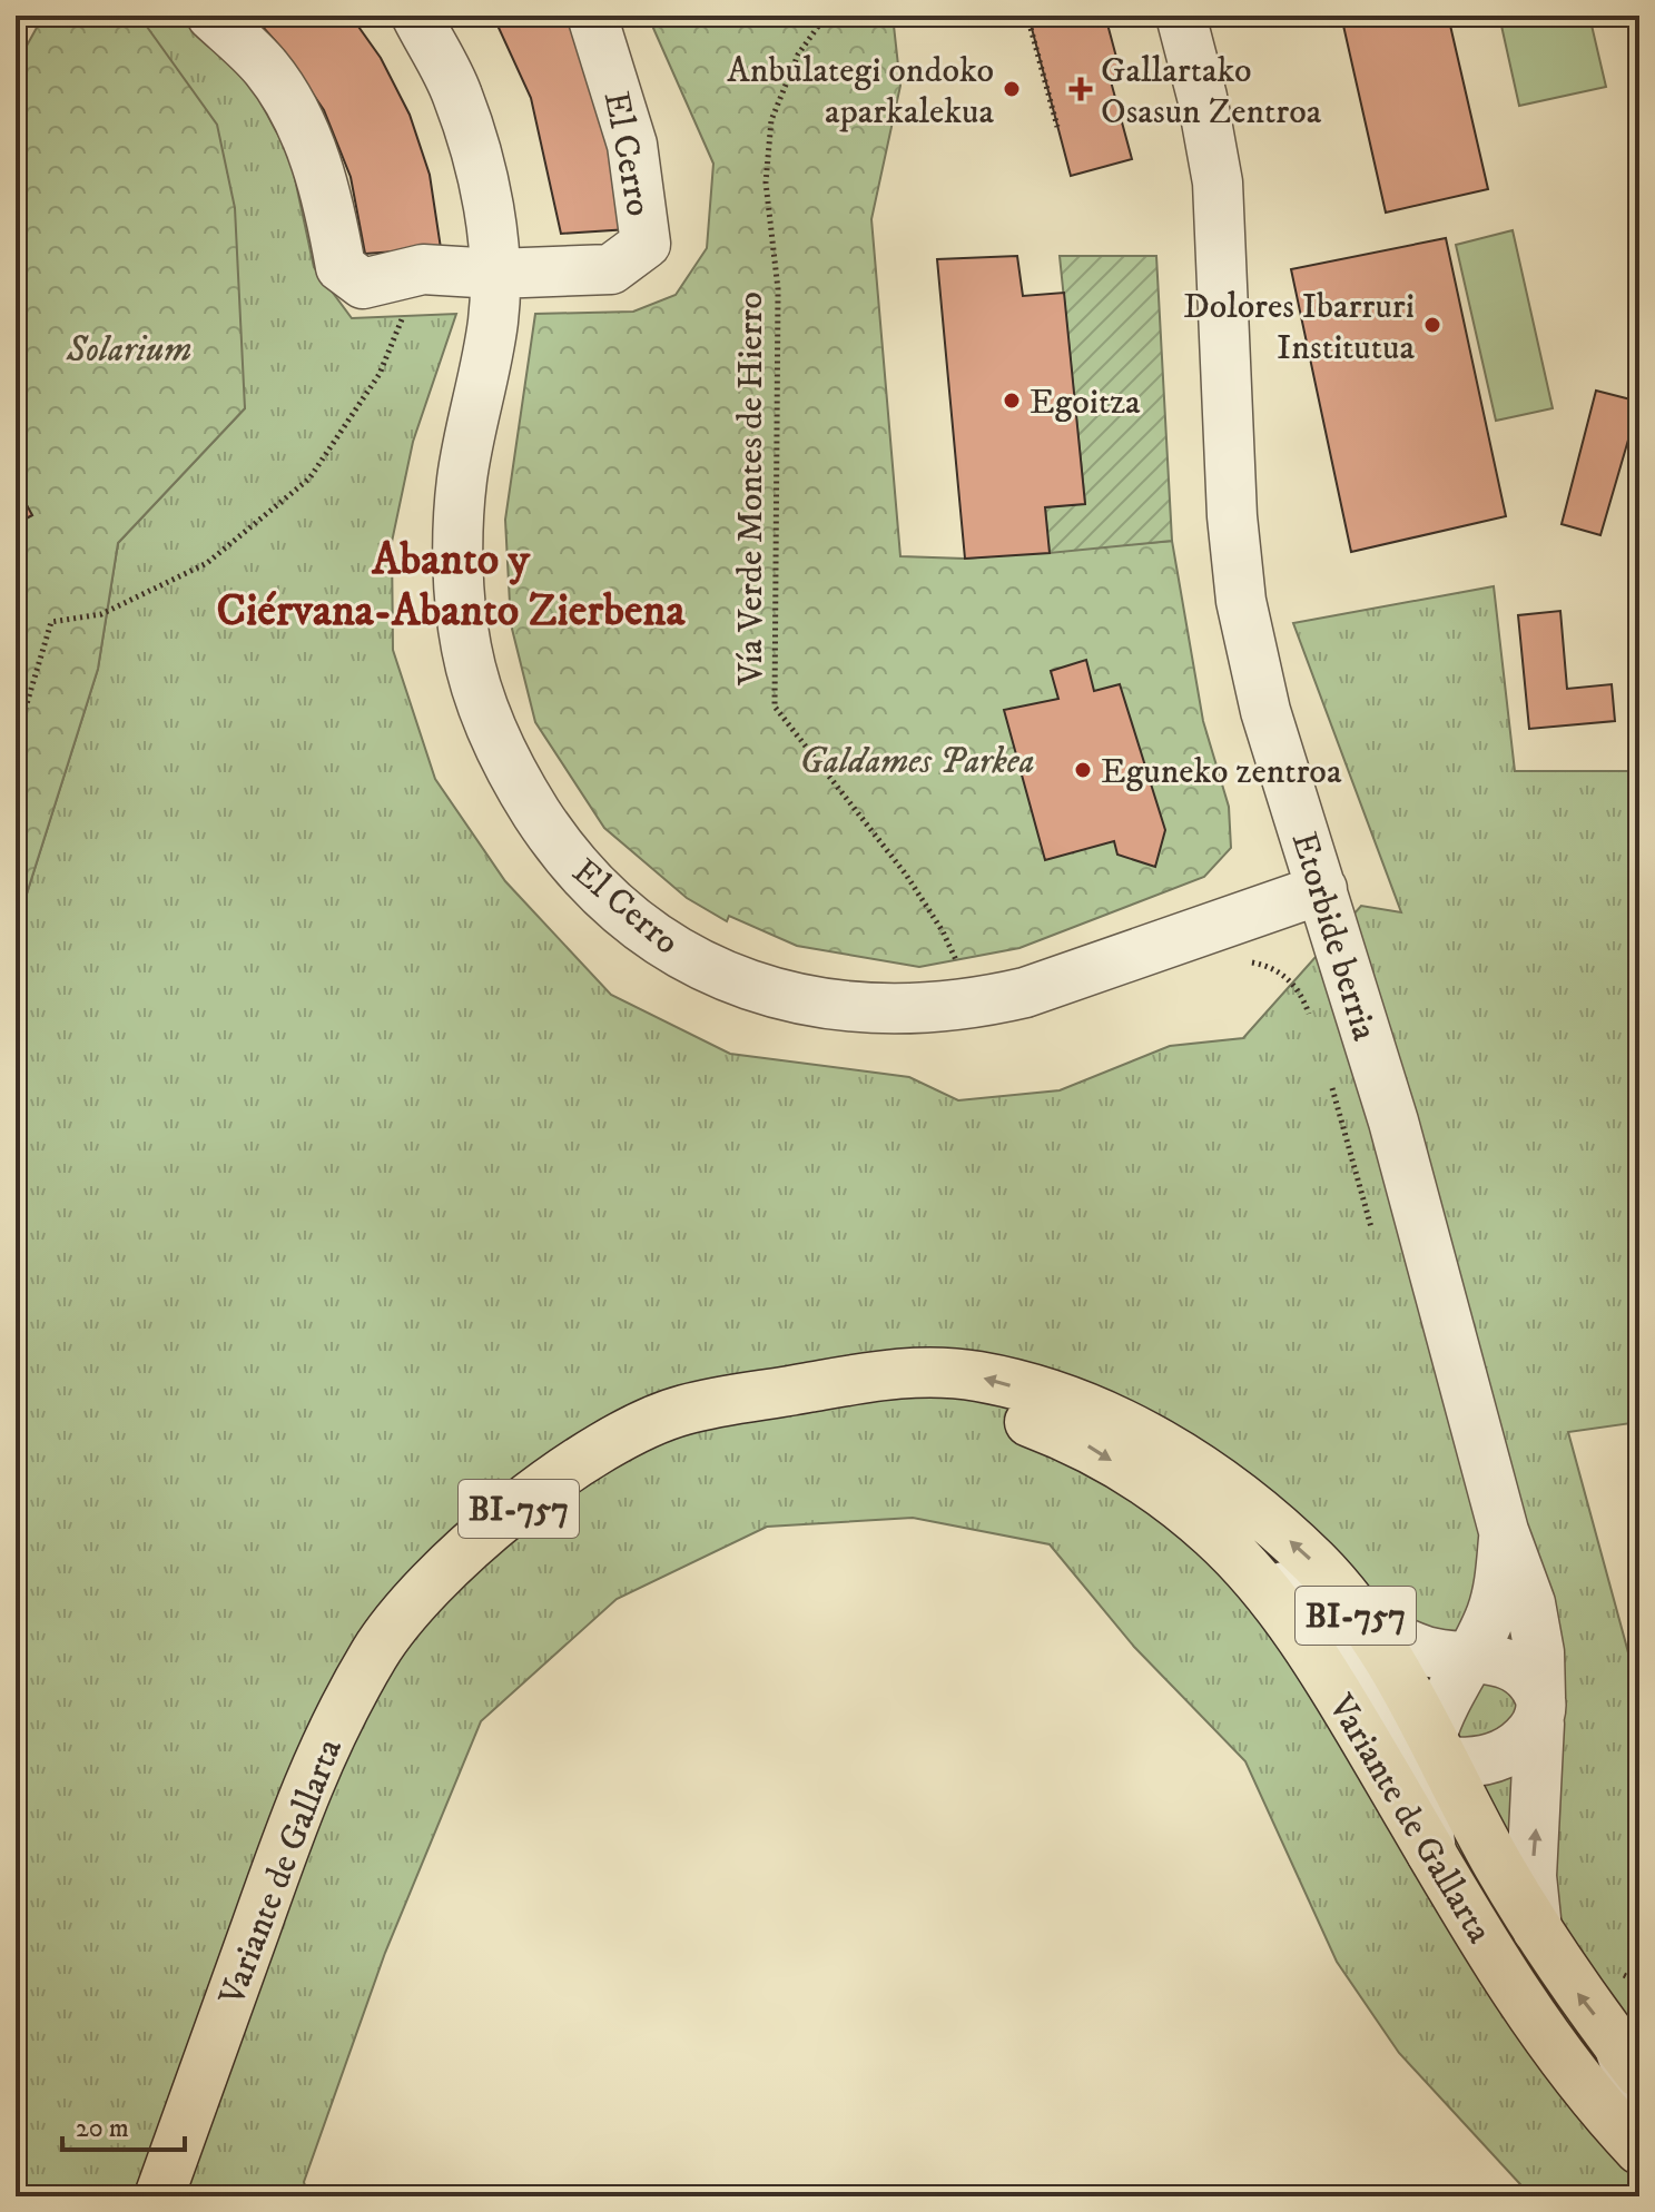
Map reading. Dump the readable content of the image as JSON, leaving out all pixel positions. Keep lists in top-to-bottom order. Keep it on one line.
{"streets":{"main road":["BI-757","Variante de Gallarta"],"street":["El Cerro","Etorbide berria"],"path":["Vía Verde Montes de Hierro"]},"crossings":[["El Cerro","Etorbide berria"],["Etorbide berria","Variante de Gallarta"]],"districts":["Abanto y Ciérvana-Abanto Zierbena"],"parks":["Solarium","Galdames Parkea"],"places":{"other":["Anbulategi ondoko aparkalekua","Dolores Ibarruri Institutua","Egoitza","Eguneko zentroa"],"health":["Gallartako Osasun Zentroa"]},"scale_bar":"20 m"}
